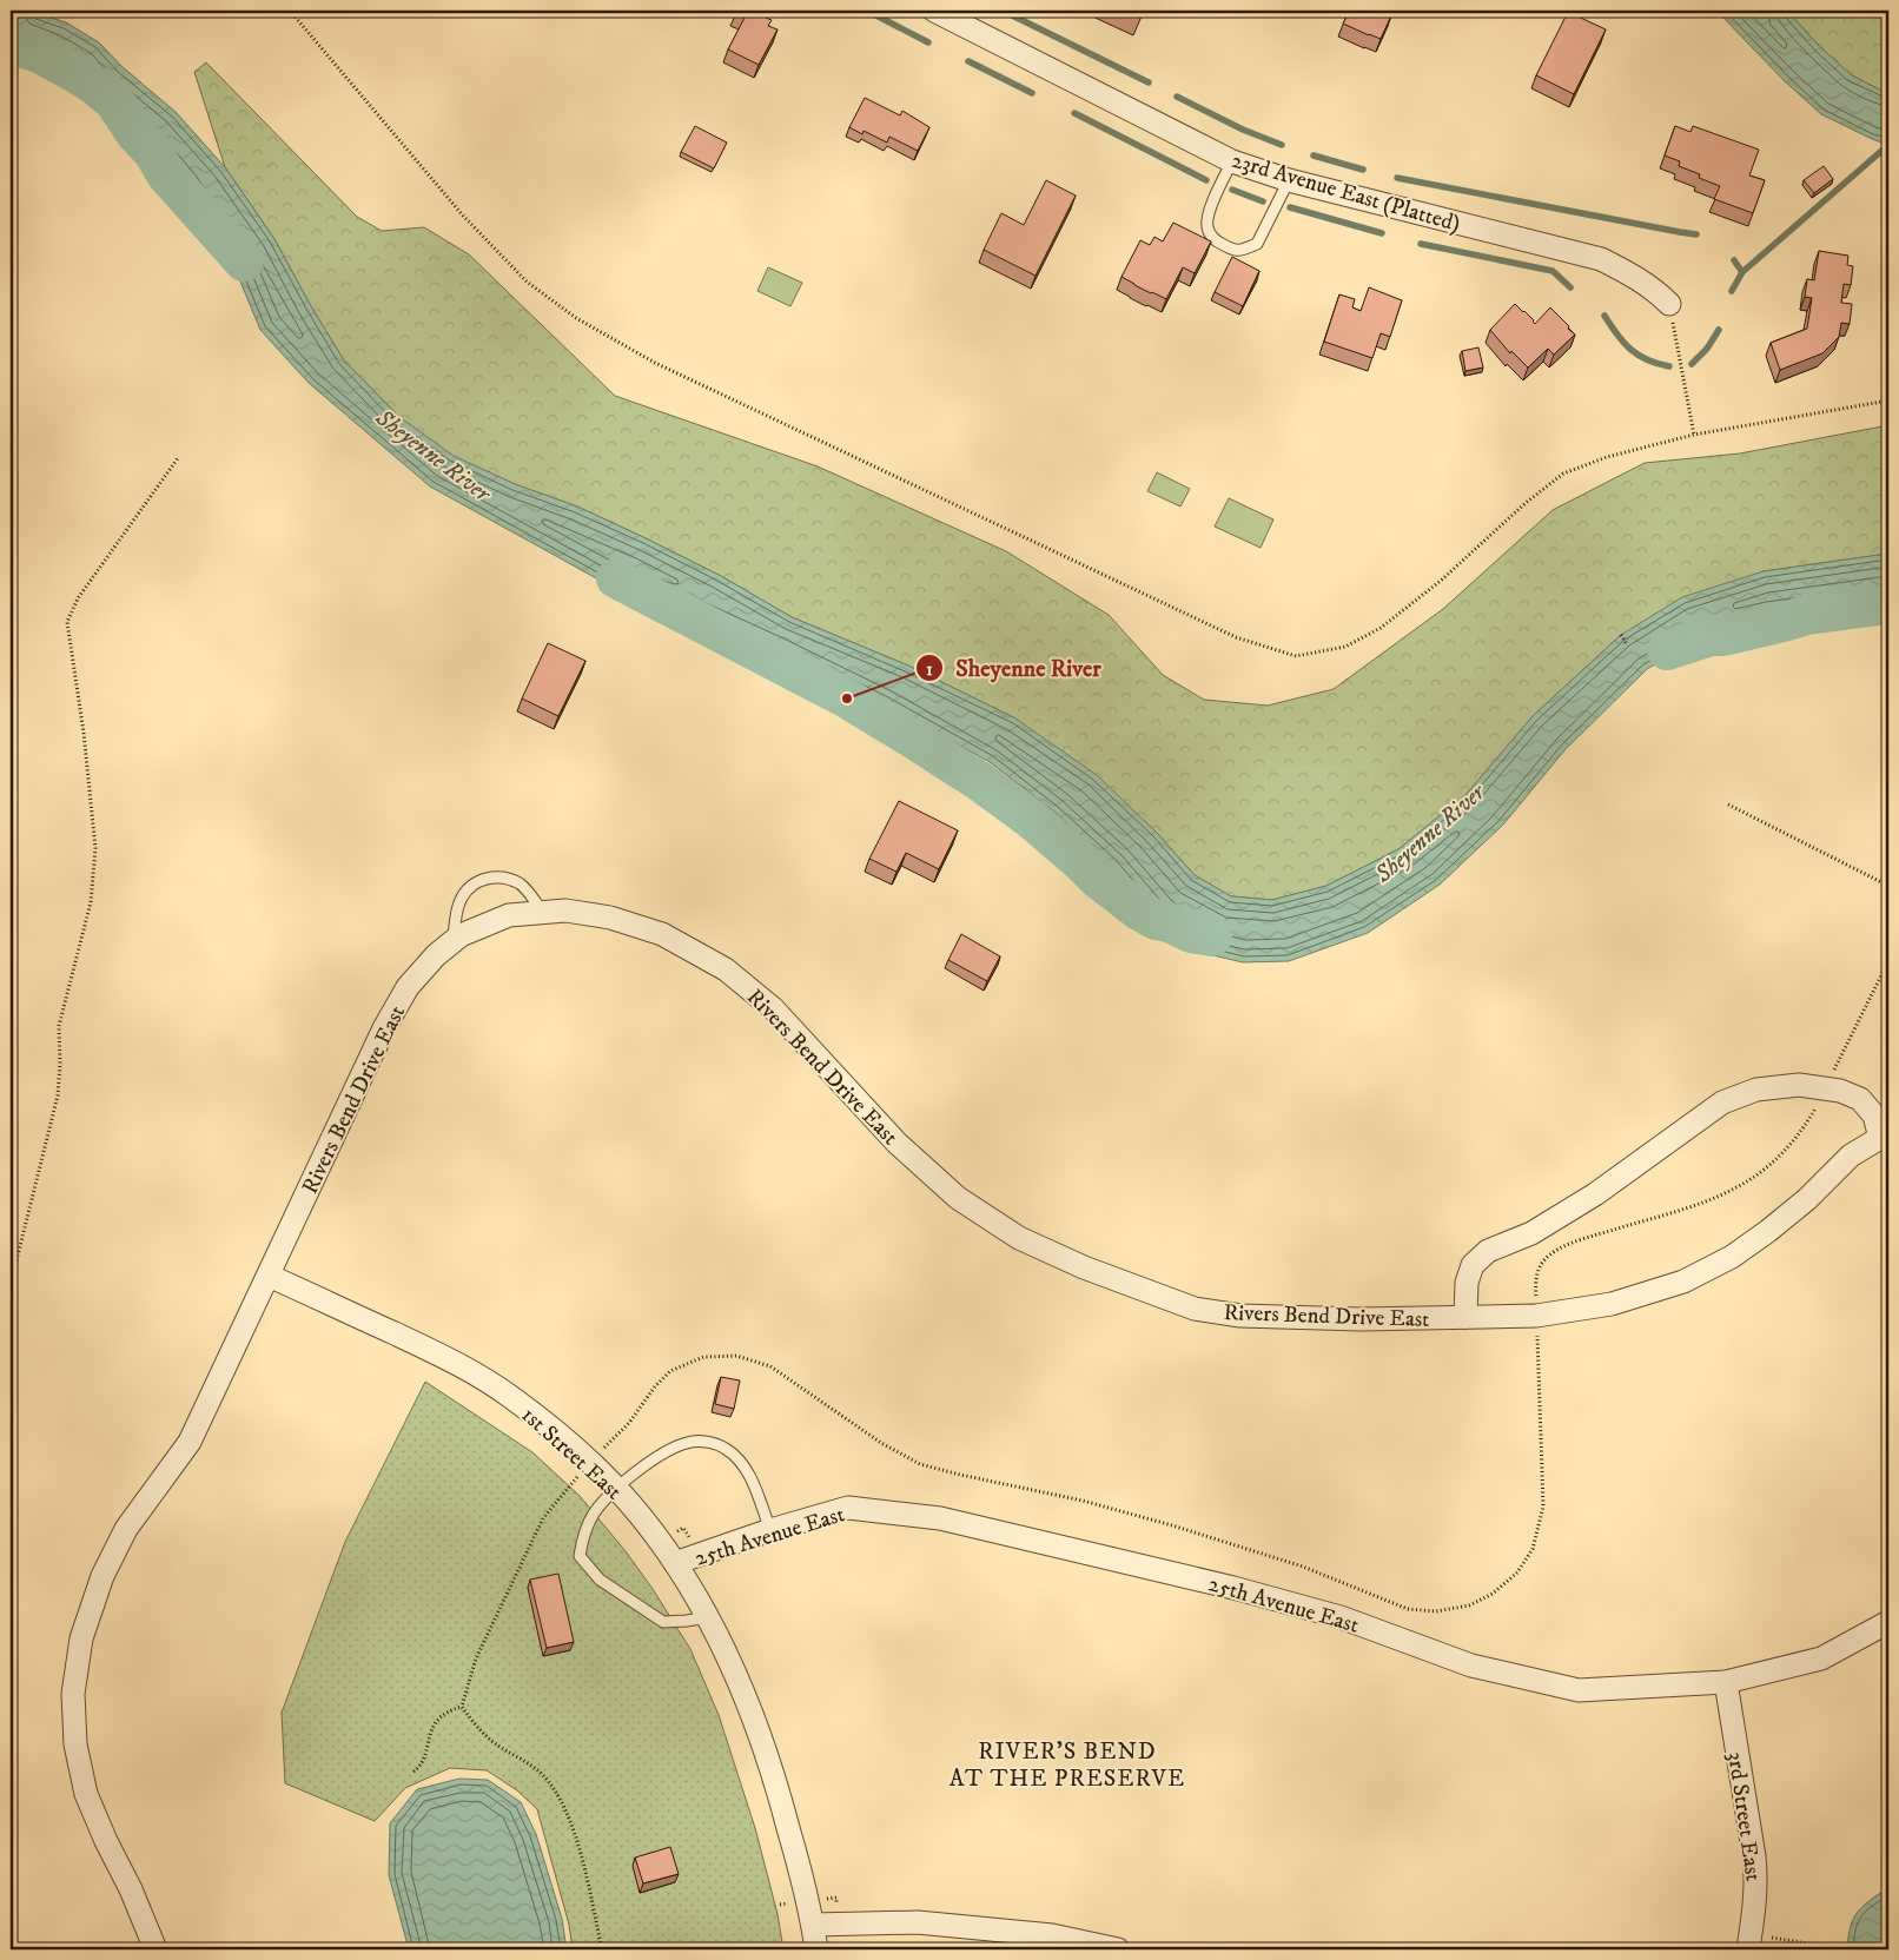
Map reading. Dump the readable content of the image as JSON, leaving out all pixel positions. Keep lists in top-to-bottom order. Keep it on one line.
{"streets":{"street":["23rd Avenue East (Platted)","Rivers Bend Drive East","1st Street East","25th Avenue East","3rd Street East"]},"crossings":[["Rivers Bend Drive East","1st Street East"],["1st Street East","25th Avenue East"],["25th Avenue East","3rd Street East"]],"districts":["RIVER'S BEND AT THE PRESERVE"],"water":["Sheyenne River"],"places":["Sheyenne River"]}
